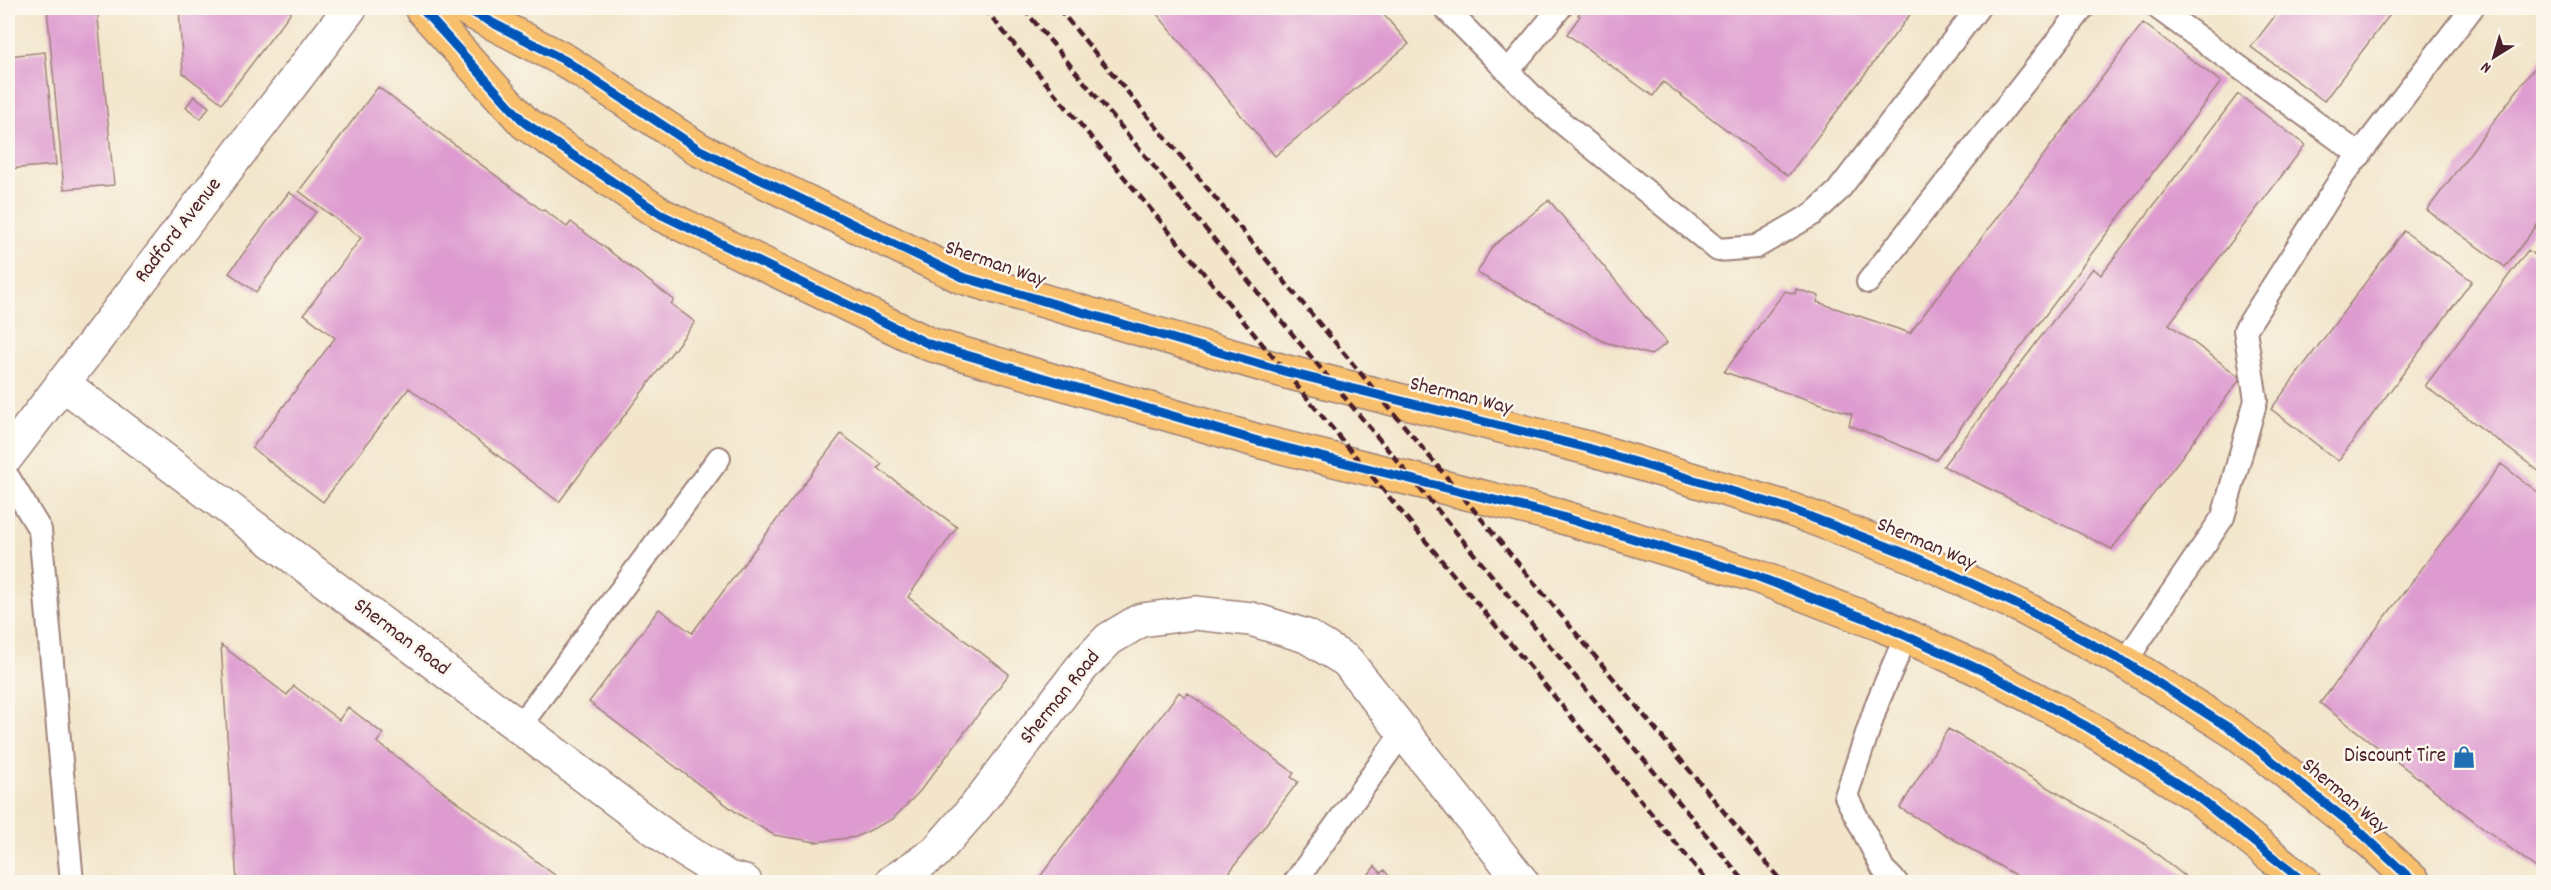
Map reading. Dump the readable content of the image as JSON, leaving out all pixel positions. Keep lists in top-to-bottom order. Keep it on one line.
{"streets":{"main road":["Sherman Way"],"street":["Radford Avenue","Sherman Road"]},"crossings":[["Radford Avenue","Sherman Road"]],"places":{"shop":["Discount Tire"]},"north":"bottom left"}
